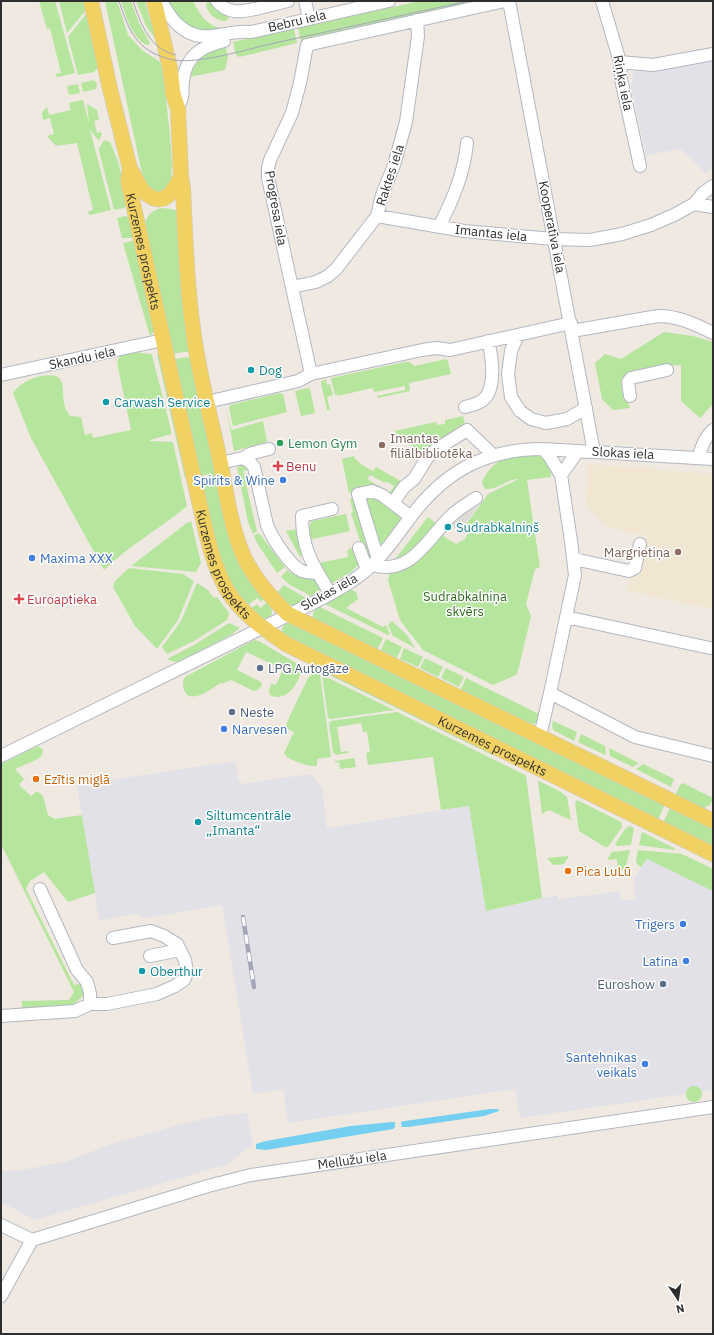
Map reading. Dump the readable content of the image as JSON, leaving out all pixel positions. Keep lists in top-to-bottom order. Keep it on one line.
{"streets":{"main road":["Kurzemes prospekts"],"street":["Bebru iela","Riņķa iela","Raktes iela","Progresa iela","Kooperatīva iela","Imantas iela","Skandu iela","Slokas iela","Mellužu iela"]},"crossings":[["Bebru iela","Kurzemes prospekts"],["Raktes iela","Progresa iela"],["Raktes iela","Imantas iela"],["Kooperatīva iela","Imantas iela"],["Kooperatīva iela","Slokas iela"],["Kurzemes prospekts","Skandu iela"],["Kurzemes prospekts","Slokas iela"]],"parks":["Sudrabkalniņa skvērs"],"places":{"other":["Dog","Carwash Service","Lemon Gym","Imantas filiālbibliotēka","Spirits & Wine","Sudrabkalniņš","Margrietiņa","Maxima XXX","LPG Autogāze","Neste","Narvesen","Ezītis miglā","Siltumcentrāle „Imanta“","Pica LuLū","Trigers","Latina","Oberthur","Euroshow","Santehnikas veikals"],"health":["Benu","Euroaptieka"]},"north":"bottom"}
